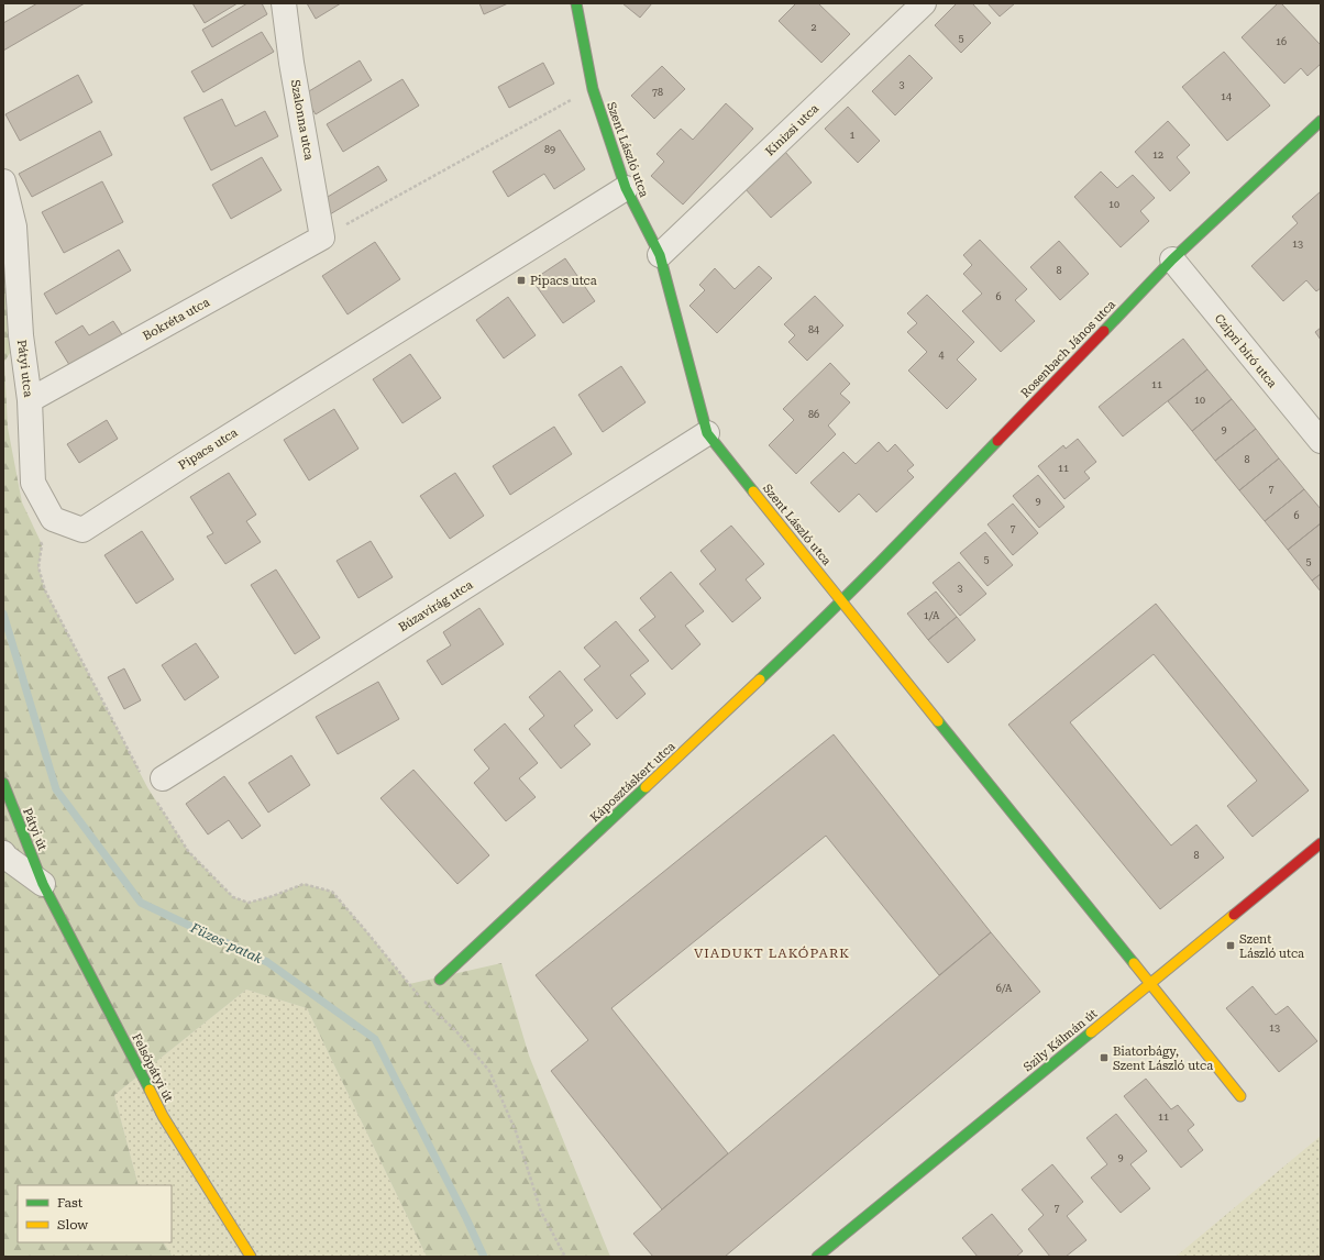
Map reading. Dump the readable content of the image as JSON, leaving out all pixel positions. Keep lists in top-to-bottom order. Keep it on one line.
{"streets":{"street":["Szalonna utca","Kinizsi utca","Szent László utca","Bokréta utca","Rosenbach János utca","Czipri bíró utca","Pátyi utca","Pipacs utca","Búzavirág utca","Káposztáskert utca","Pátyi út","Szily Kálmán út","Felsőpátyi út"]},"crossings":[["Szalonna utca","Bokréta utca"],["Kinizsi utca","Szent László utca"],["Szent László utca","Rosenbach János utca"],["Szent László utca","Pipacs utca"],["Szent László utca","Búzavirág utca"],["Szent László utca","Káposztáskert utca"],["Szent László utca","Szily Kálmán út"],["Bokréta utca","Pátyi utca"],["Rosenbach János utca","Czipri bíró utca"],["Rosenbach János utca","Káposztáskert utca"],["Pátyi utca","Pipacs utca"],["Pátyi út","Felsőpátyi út"]],"districts":["VIADUKT LAKÓPARK"],"water":["Füzes-patak"],"places":{"transit":["Pipacs utca","Szent László utca","Biatorbágy, Szent László utca"]},"house_numbers":["2","5","16","3","78","14","1","89","12","10","13","8","6","84","4","11","10","86","9","8","11","7","9","6","7","5","5","3","1/A","8","6/A","13","11","9","7"],"legend":["Fast","Slow"]}
